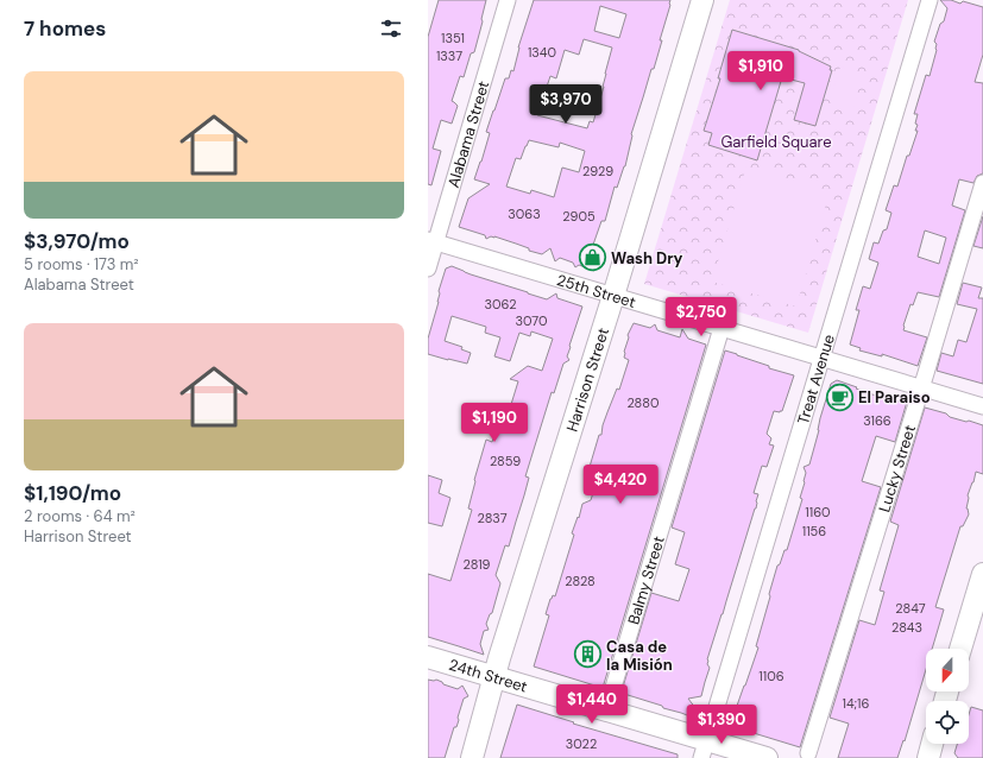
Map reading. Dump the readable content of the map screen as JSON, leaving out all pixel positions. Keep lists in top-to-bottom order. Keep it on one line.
{"streets":{"street":["Alabama Street","25th Street","Harrison Street","Treat Avenue","Lucky Street","Balmy Street","24th Street"]},"crossings":[["Alabama Street","25th Street"],["25th Street","Harrison Street"],["25th Street","Treat Avenue"],["25th Street","Lucky Street"],["25th Street","Balmy Street"],["Harrison Street","24th Street"],["Treat Avenue","24th Street"]],"parks":["Garfield Square"],"places":{"shop":["Wash Dry"],"cafe":["El Paraiso"],"building":["Casa de la Misión"]},"house_numbers":["1351","1340","1337","2929","3063","2905","3062","3070","2880","3166","2859","1160","2837","1156","2819","2828","2847","2843","1106","14;16","3022"],"north":"bottom","page":{"heading":"7 homes","price":["$1,910","$3,970","$2,750","$1,190","$4,420","$1,440","$1,390"],"list":[{"name":"$3,970/mo","note":"5 rooms · 173 m² · Alabama Street"},{"name":"$1,190/mo","note":"2 rooms · 64 m² · Harrison Street"}]}}
